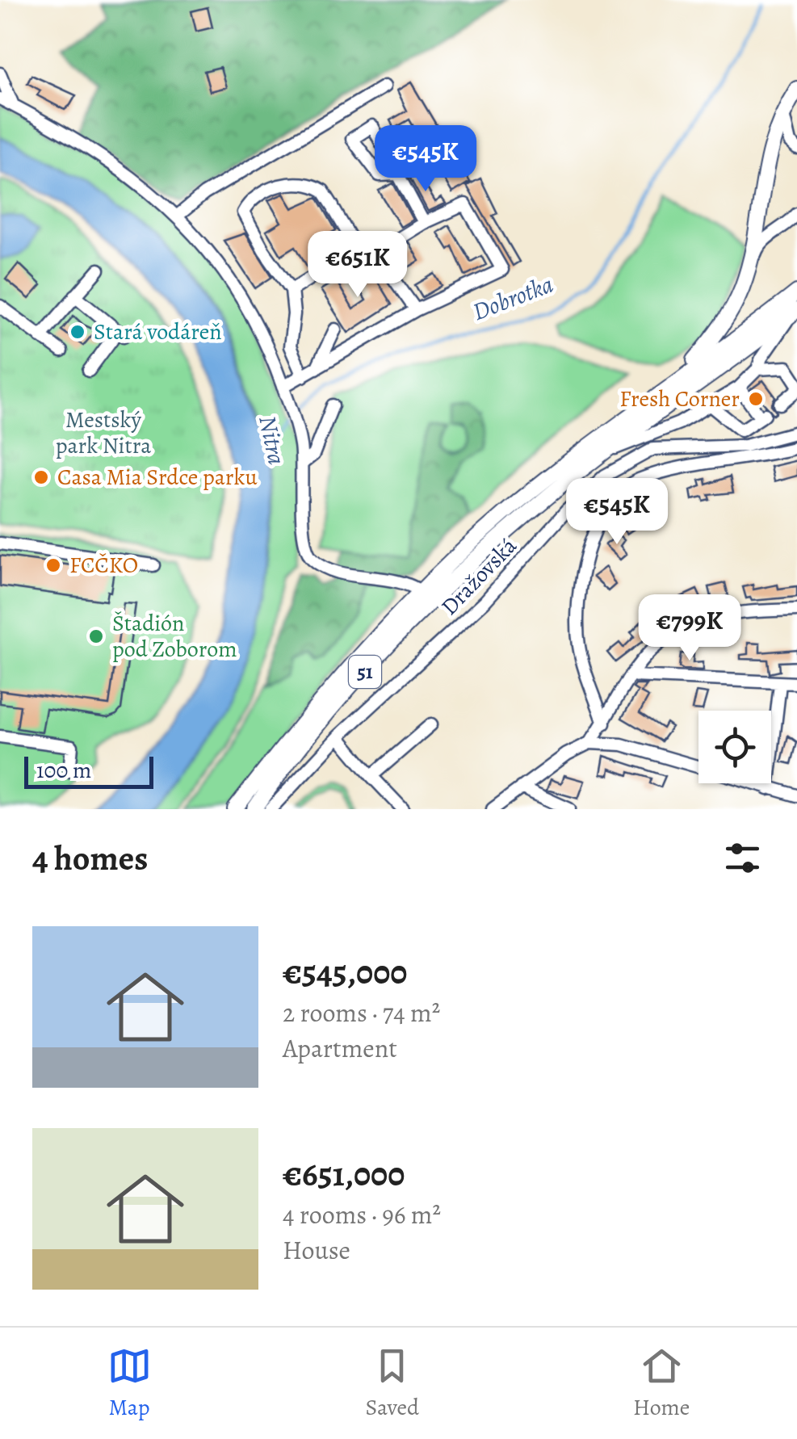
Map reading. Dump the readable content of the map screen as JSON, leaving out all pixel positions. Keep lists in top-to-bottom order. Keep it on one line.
{"streets":{"main road":["51"],"street":["Dražovská"]},"water":["Dobrotka","Nitra"],"parks":["Mestský park Nitra"],"places":["Stará vodáreň","Fresh Corner","Casa Mia Srdce parku","FCČKO","Štadión pod Zoborom"],"scale_bar":"100 m","page":{"price":["€545K","€651K","€545K","€799K"],"scale":"100 m","heading":"4 homes","list":[{"name":"€545,000","note":"2 rooms · 74 m² · Apartment"},{"name":"€651,000","note":"4 rooms · 96 m² · House"}],"tabs":["Map","Saved","Home"]}}
